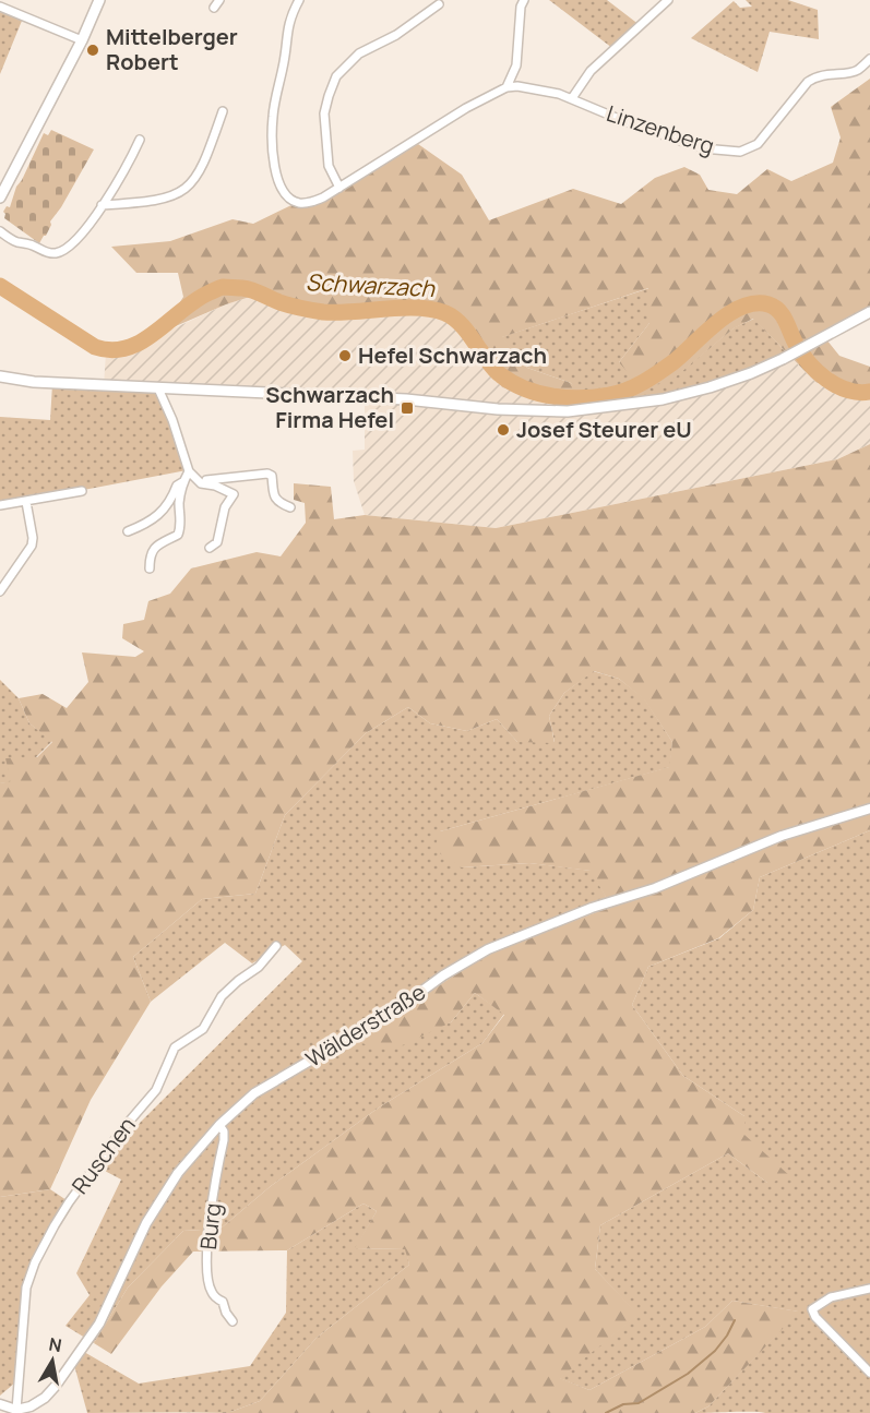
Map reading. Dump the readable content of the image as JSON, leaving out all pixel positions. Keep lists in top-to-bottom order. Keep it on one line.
{"streets":{"street":["Linzenberg","Wälderstraße","Ruschen","Burg"]},"crossings":[["Wälderstraße","Ruschen"],["Wälderstraße","Burg"]],"water":["Schwarzach"],"places":{"other":["Mittelberger Robert","Hefel Schwarzach","Josef Steurer eU"],"transit":["Schwarzach Firma Hefel"]},"north":"top"}
